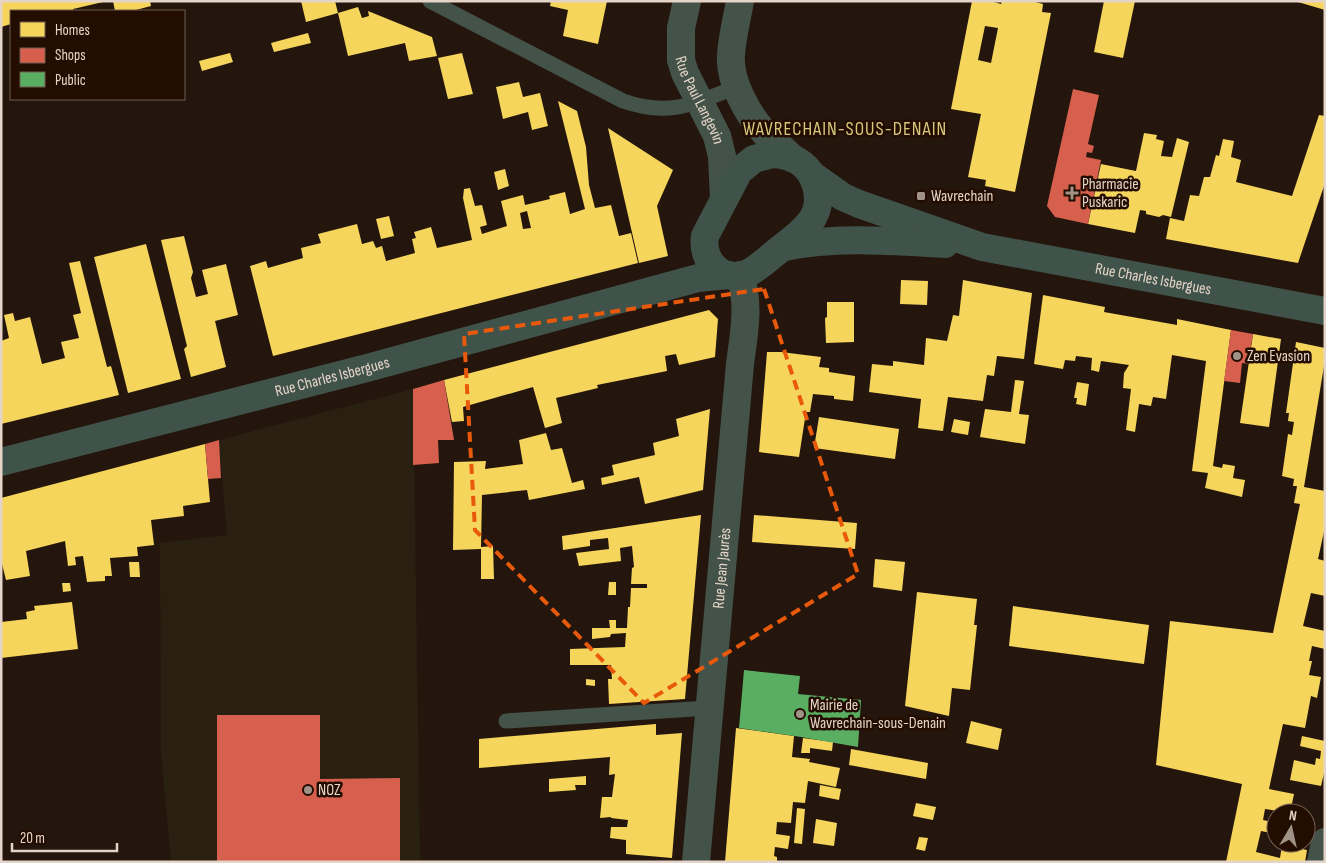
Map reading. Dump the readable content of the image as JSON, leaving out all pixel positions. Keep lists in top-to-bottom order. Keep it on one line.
{"streets":{"main road":["Rue Charles Isbergues"],"street":["Rue Paul Langevin","Rue Jean Jaurès"]},"crossings":[["Rue Paul Langevin","Rue Charles Isbergues"],["Rue Paul Langevin","Rue Jean Jaurès"],["Rue Charles Isbergues","Rue Jean Jaurès"]],"districts":["WAVRECHAIN-SOUS-DENAIN"],"places":{"health":["Pharmacie Puskaric"],"transit":["Wavrechain"],"other":["Zen Evasion","Mairie de Wavrechain-sous-Denain","NOZ"]},"legend":["Homes","Shops","Public"],"scale_bar":"20 m","north":"top"}
